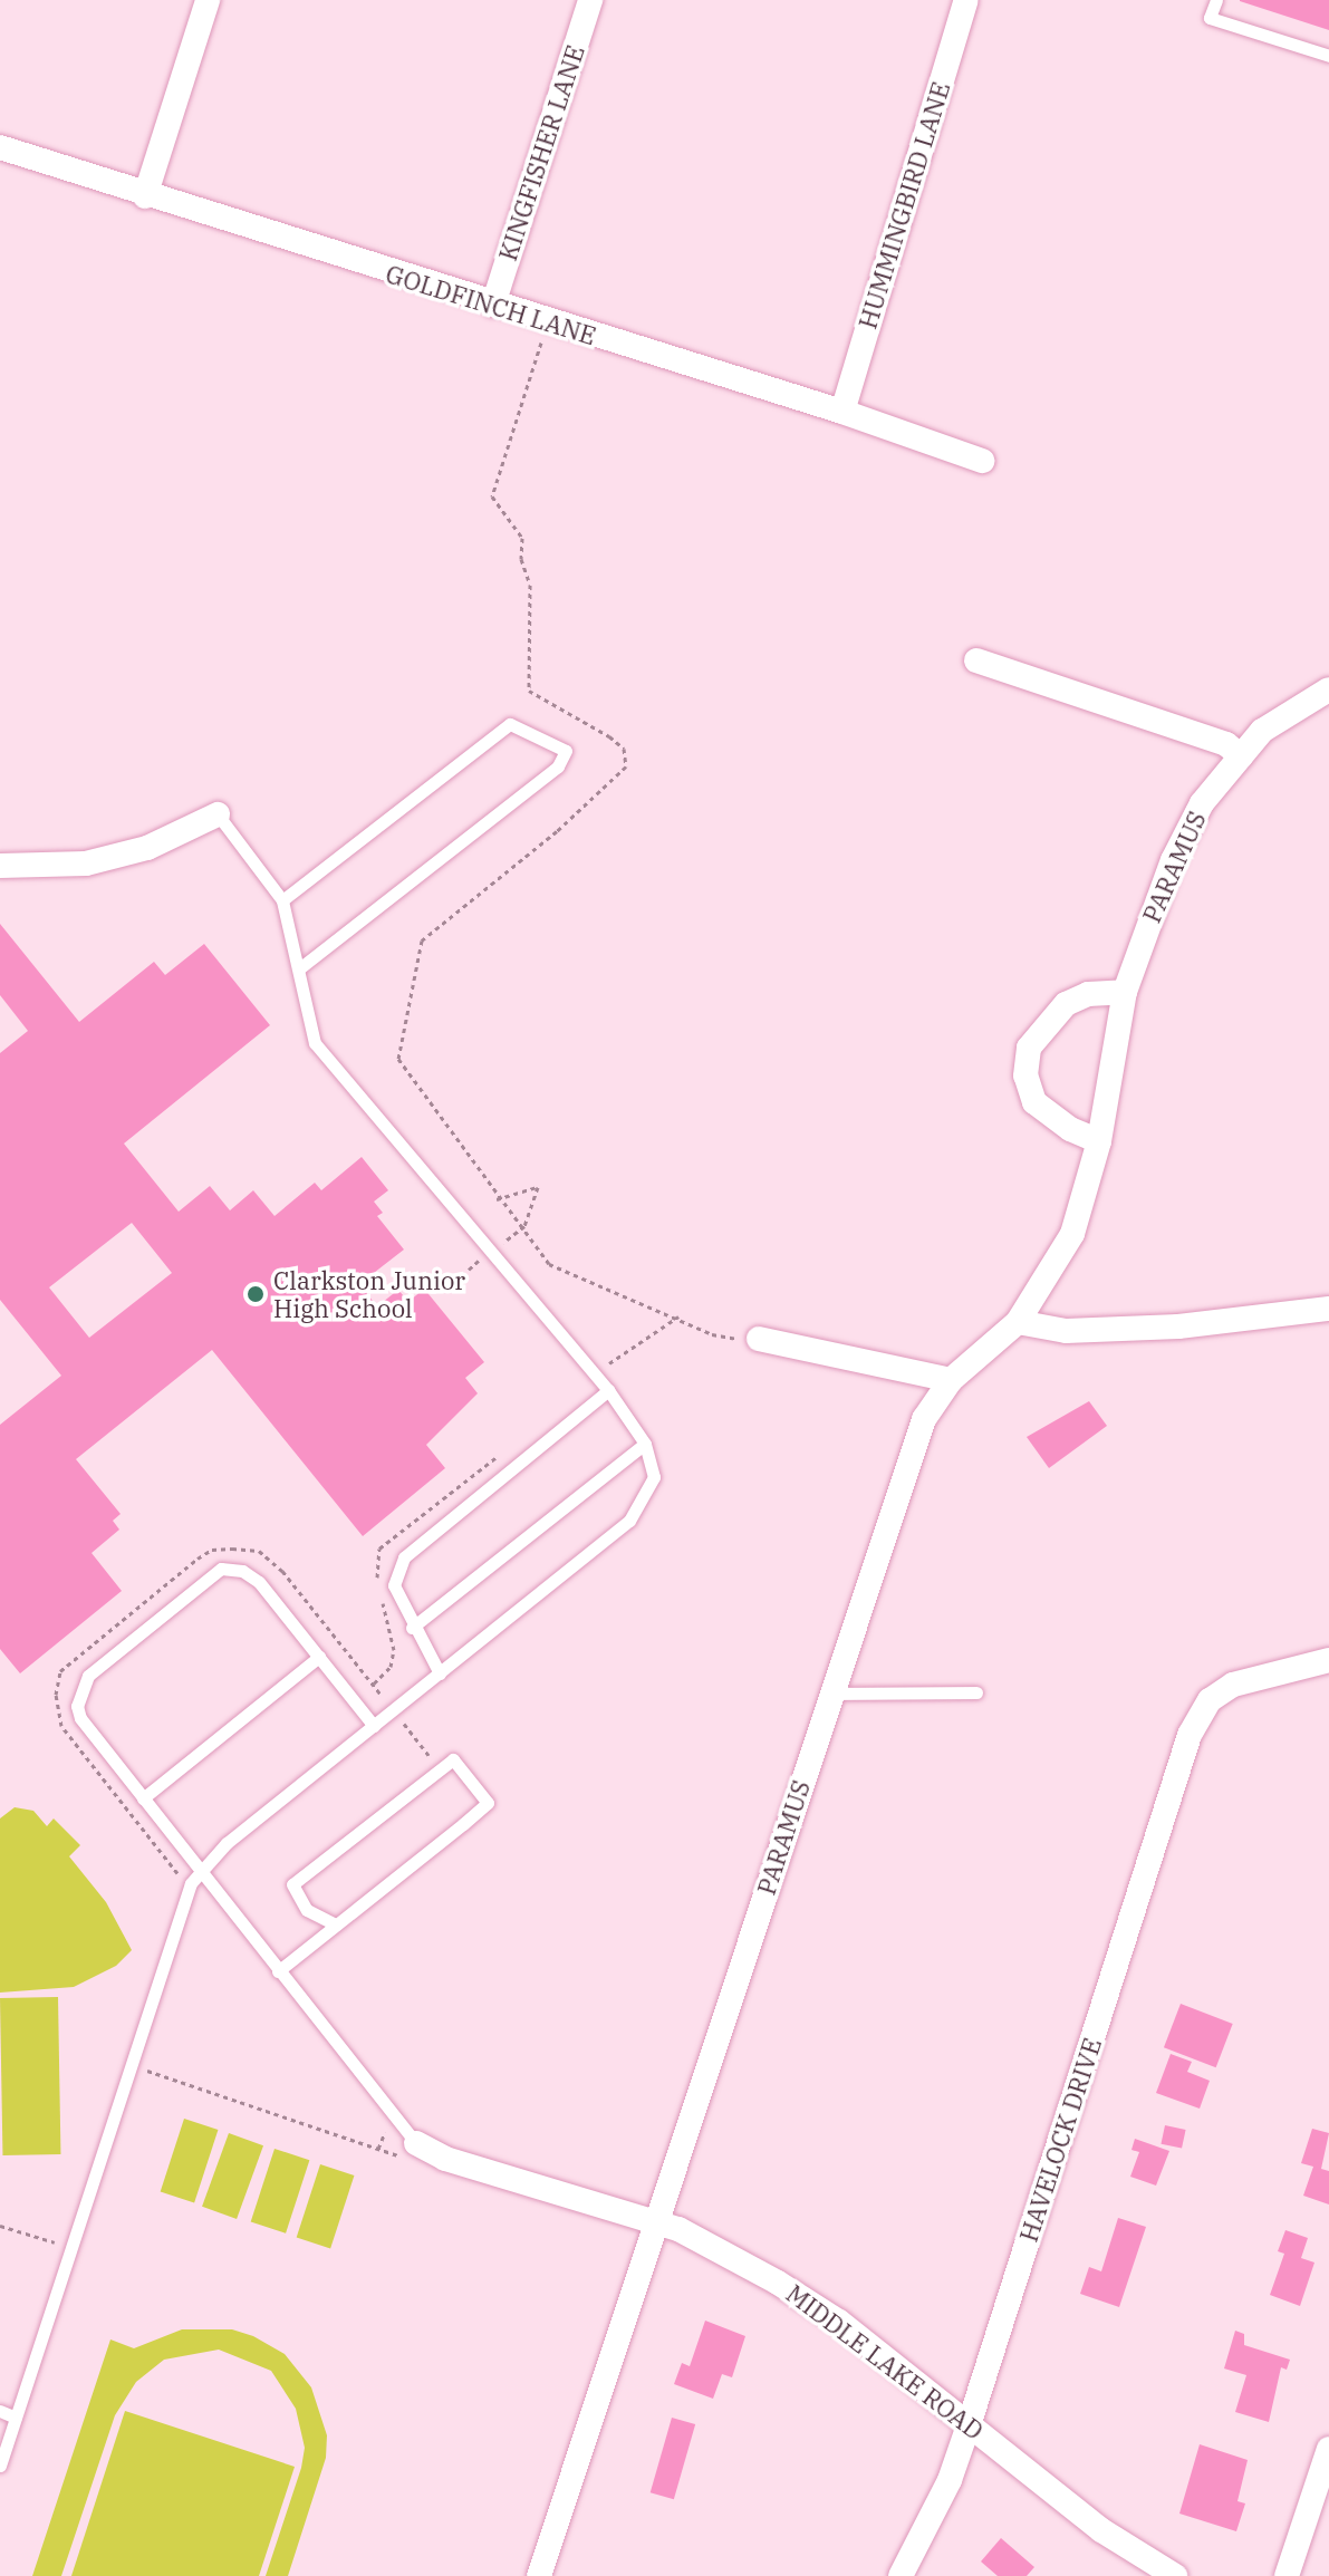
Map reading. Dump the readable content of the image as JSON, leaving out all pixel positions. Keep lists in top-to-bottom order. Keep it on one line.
{"streets":{"street":["KINGFISHER LANE","HUMMINGBIRD LANE","GOLDFINCH LANE","PARAMUS","HAVELOCK DRIVE","MIDDLE LAKE ROAD"]},"crossings":[["KINGFISHER LANE","GOLDFINCH LANE"],["HUMMINGBIRD LANE","GOLDFINCH LANE"],["PARAMUS","MIDDLE LAKE ROAD"],["HAVELOCK DRIVE","MIDDLE LAKE ROAD"]],"places":["Clarkston Junior High School"]}
